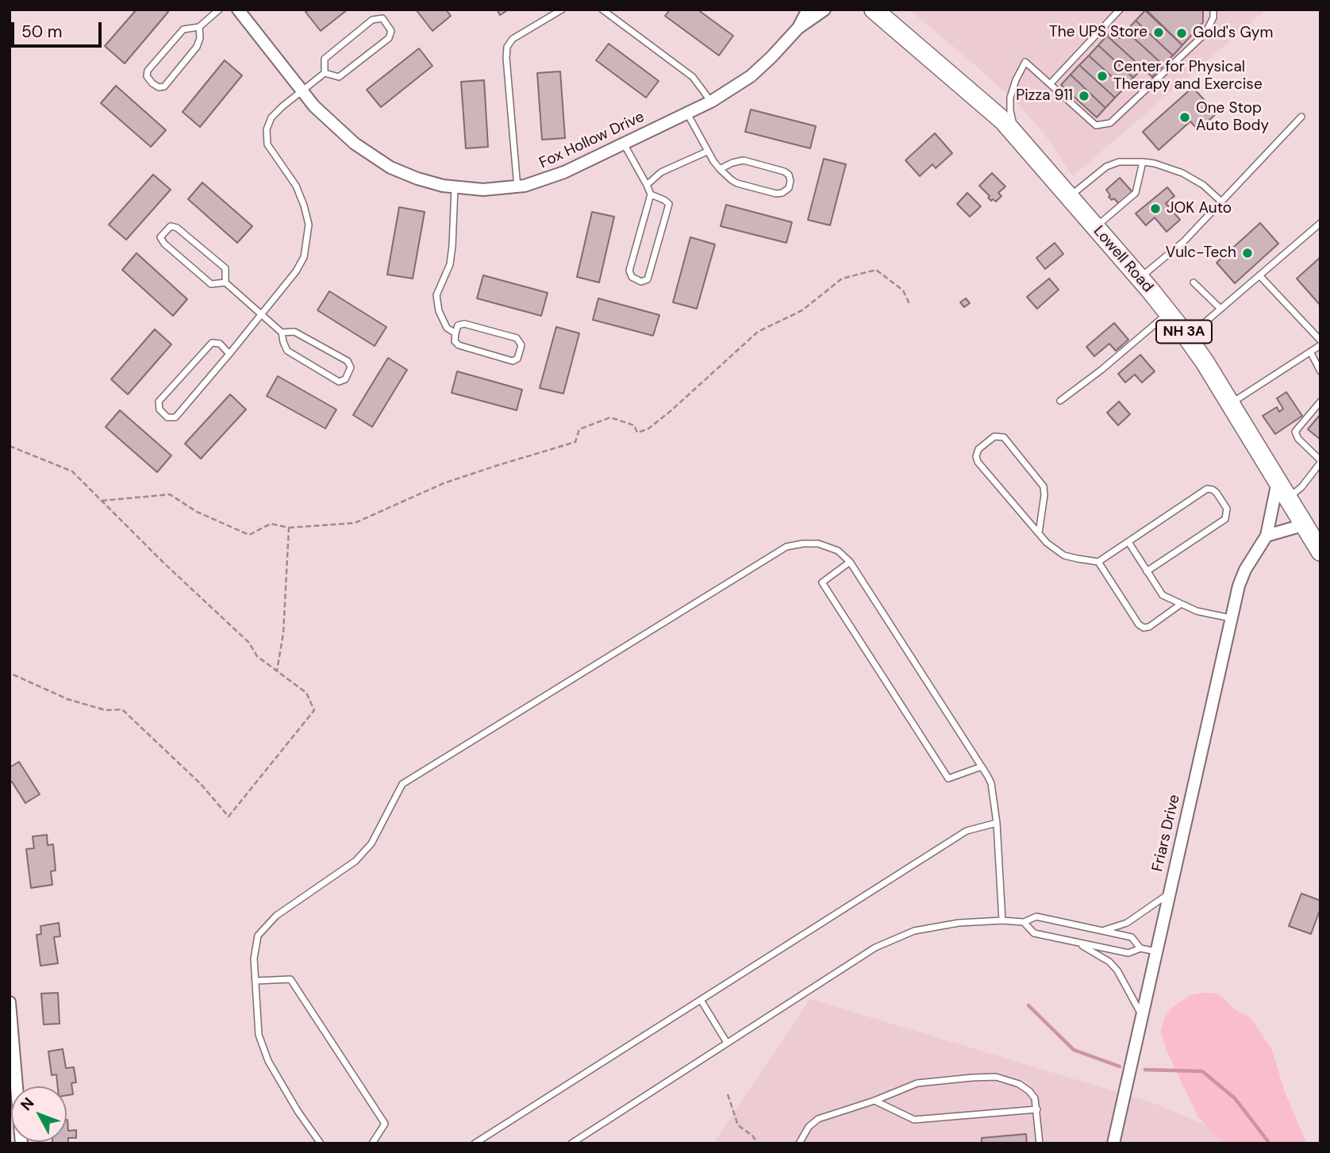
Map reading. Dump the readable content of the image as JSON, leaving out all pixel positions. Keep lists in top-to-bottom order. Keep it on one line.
{"streets":{"main road":["Lowell Road","NH 3A"],"street":["Fox Hollow Drive","Friars Drive"]},"crossings":[["Lowell Road","Friars Drive"]],"places":["The UPS Store","Gold's Gym","Center for Physical Therapy and Exercise","Pizza 911","One Stop Auto Body","JOK Auto","Vulc-Tech"],"scale_bar":"50 m","north":"top left"}
